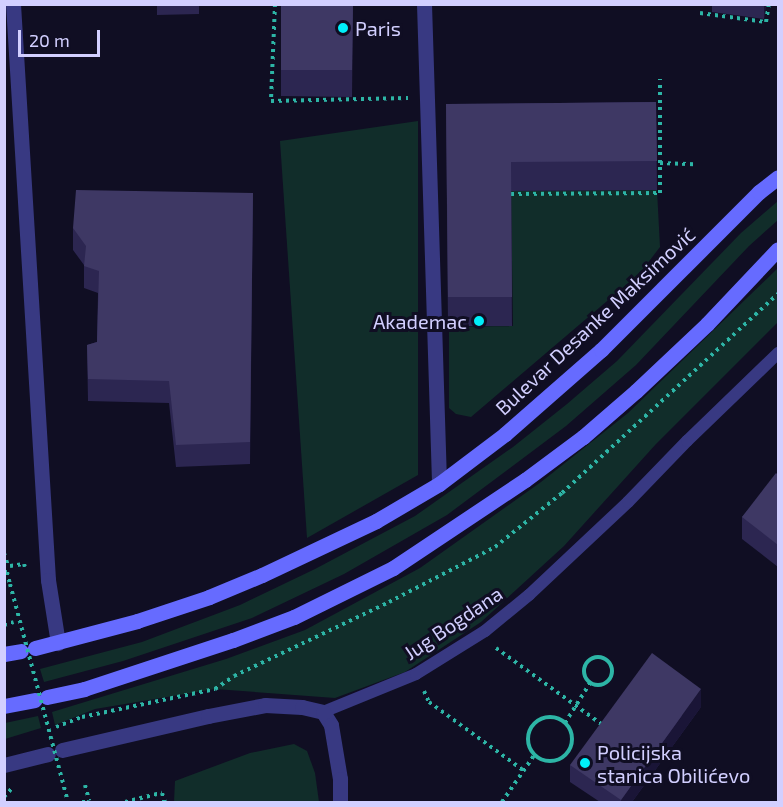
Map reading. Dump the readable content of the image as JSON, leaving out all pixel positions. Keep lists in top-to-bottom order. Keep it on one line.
{"streets":{"main road":["Bulevar Desanke Maksimović"],"lane":["Jug Bogdana"]},"places":["Paris","Akademac","Policijska stanica Obilićevo"],"scale_bar":"20 m"}
